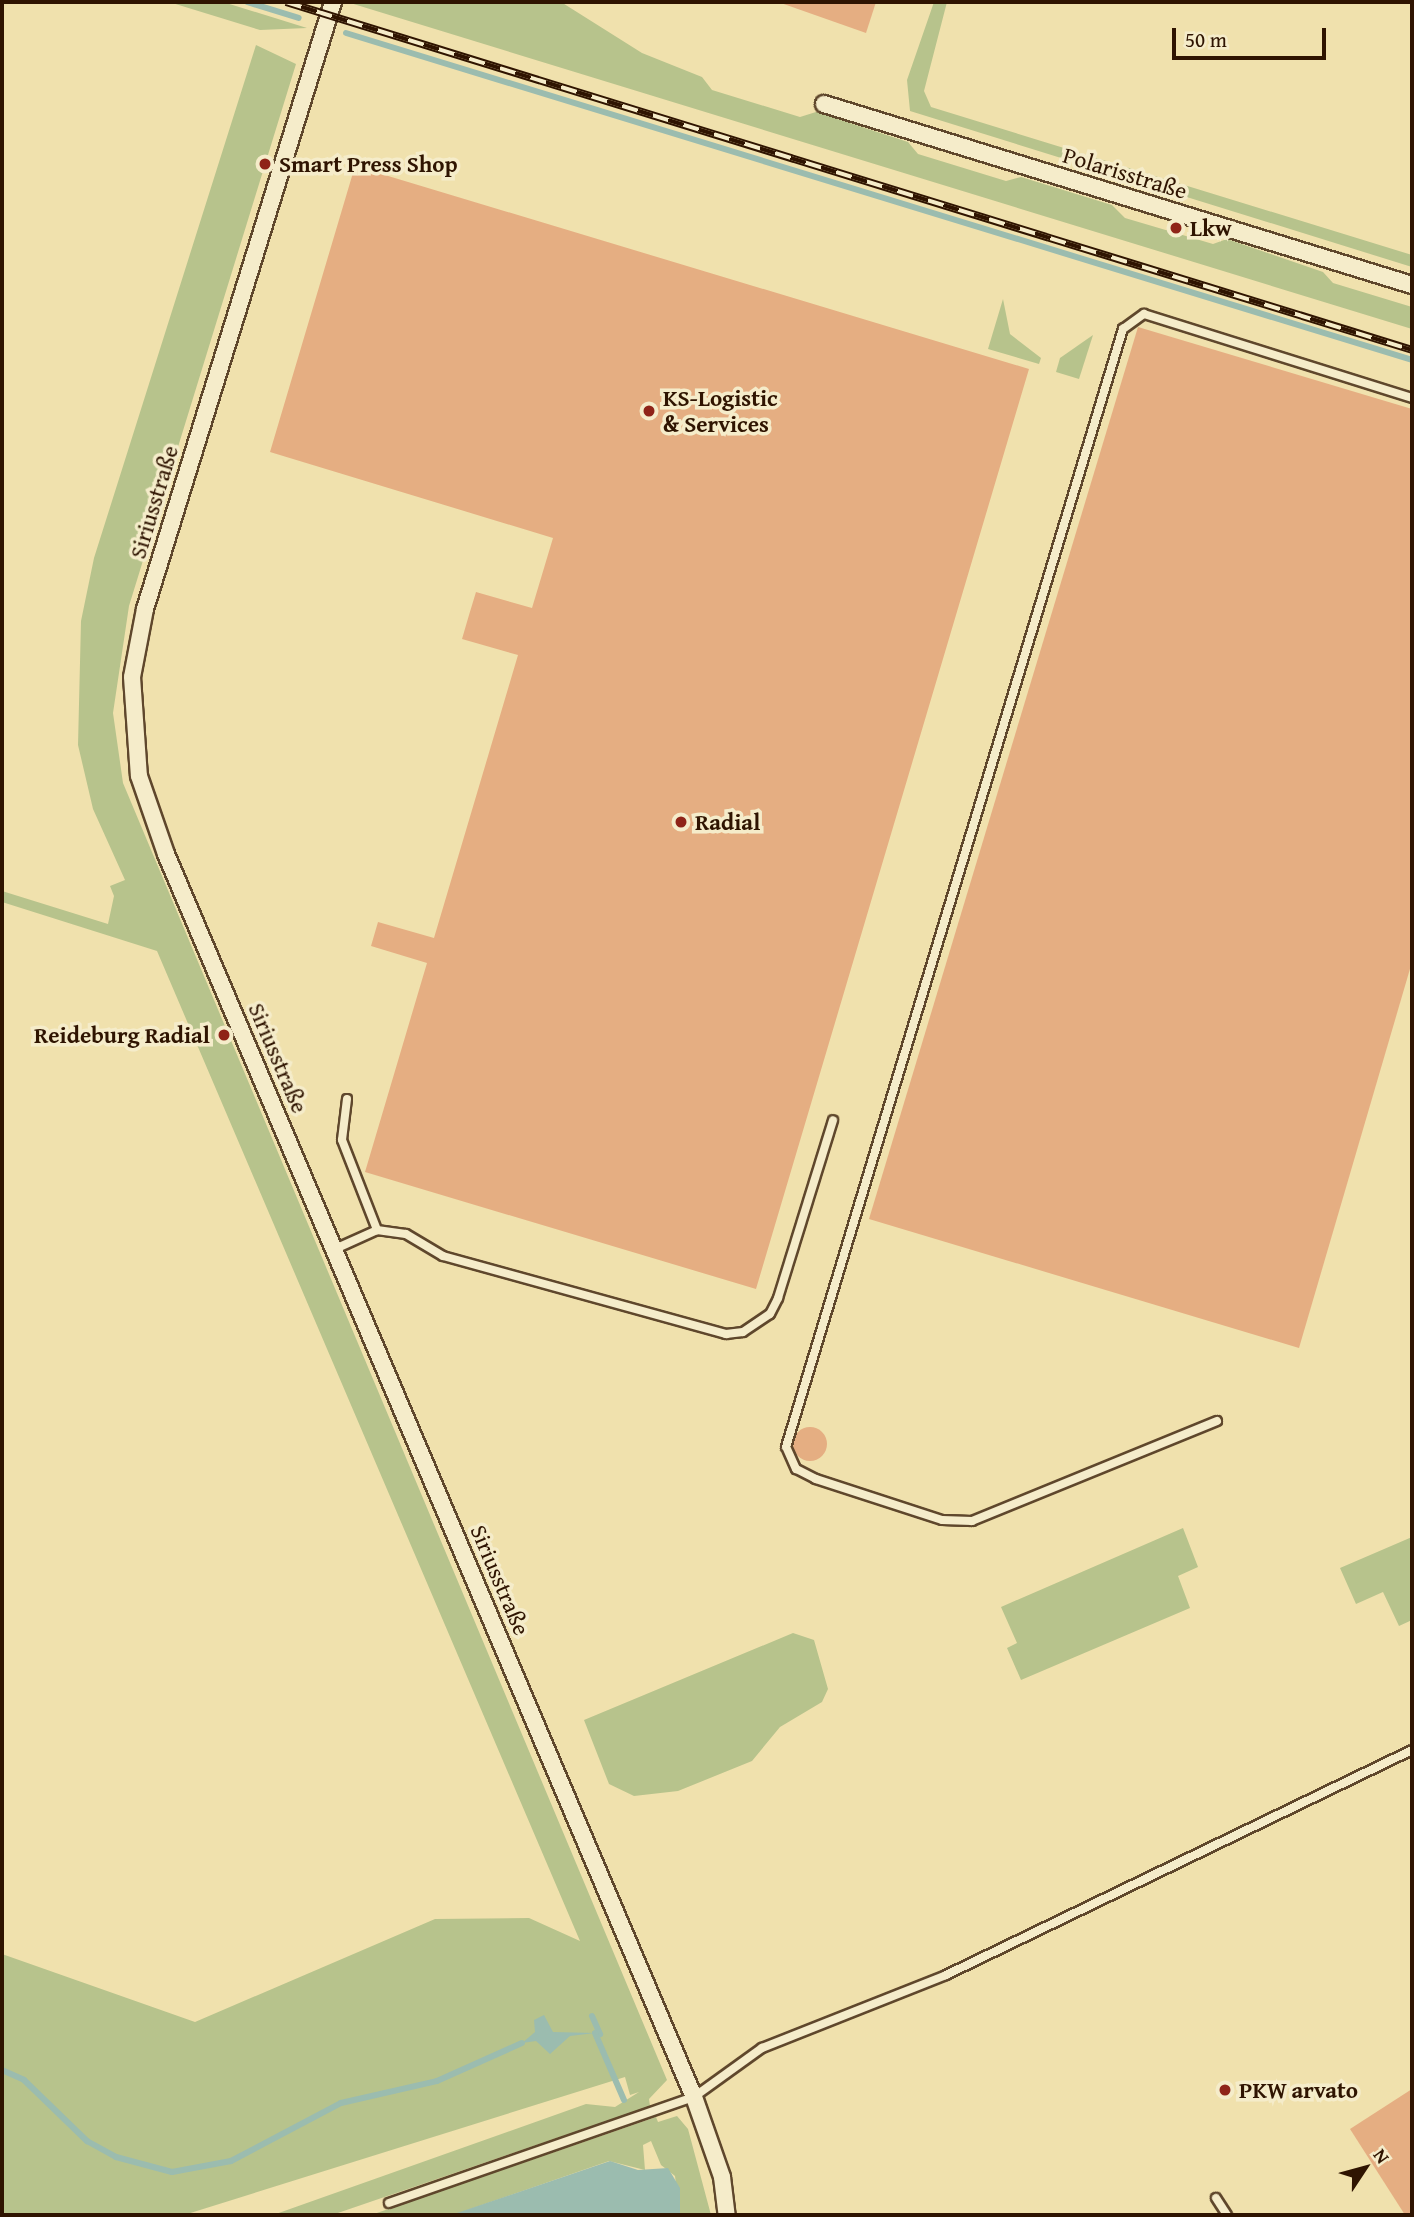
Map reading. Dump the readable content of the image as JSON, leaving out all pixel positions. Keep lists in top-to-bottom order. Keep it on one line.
{"streets":{"street":["Polarisstraße","Siriusstraße"]},"places":["Smart Press Shop","Lkw","KS-Logistic & Services","Radial","Reideburg Radial","PKW arvato"],"scale_bar":"50 m","north":"top right"}
